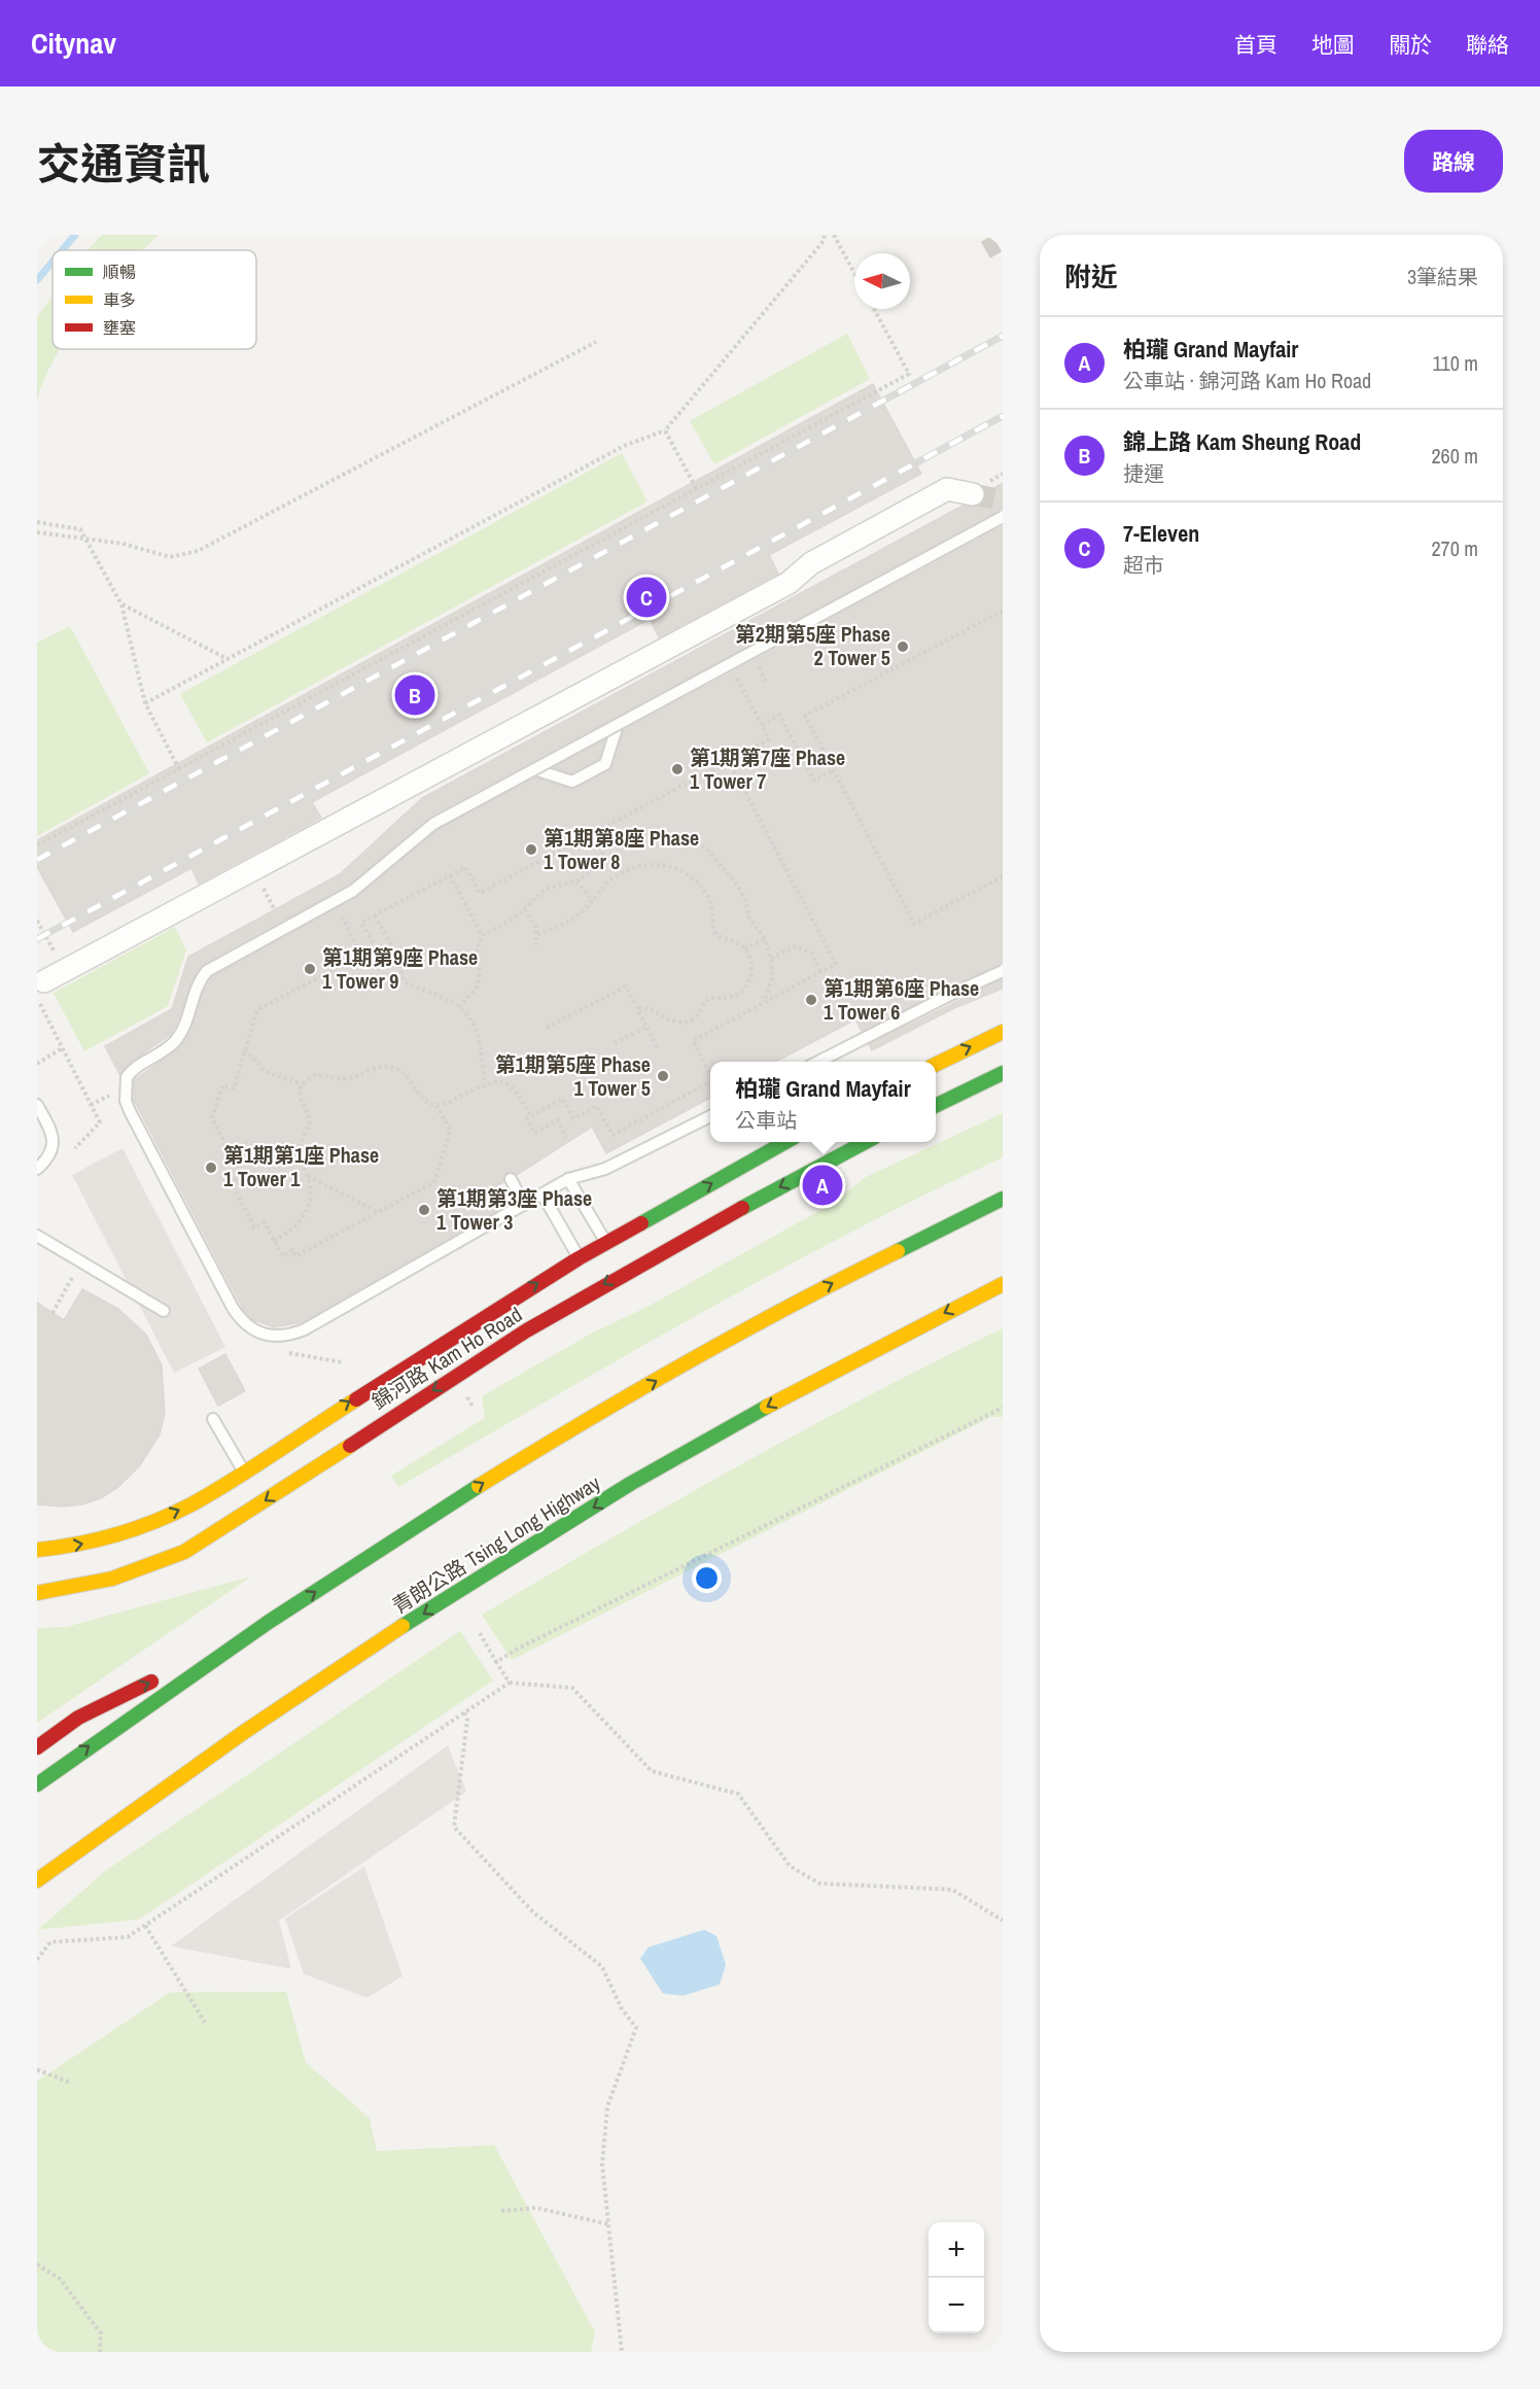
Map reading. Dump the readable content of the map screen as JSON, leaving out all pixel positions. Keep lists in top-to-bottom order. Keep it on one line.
{"streets":{"main road":["錦河路 Kam Ho Road","青朗公路 Tsing Long Highway"]},"places":["第2期第5座 Phase 2 Tower 5","第1期第7座 Phase 1 Tower 7","第1期第8座 Phase 1 Tower 8","第1期第9座 Phase 1 Tower 9","第1期第6座 Phase 1 Tower 6","第1期第5座 Phase 1 Tower 5","第1期第1座 Phase 1 Tower 1","第1期第3座 Phase 1 Tower 3"],"legend":["順暢","車多","壅塞"],"north":"left","page":{"header":"Citynav","nav":["首頁","地圖","關於","聯絡"],"title":"交通資訊","buttons":"路線","heading":["附近","3筆結果"],"list":[{"mark":"A","name":"柏瓏 Grand Mayfair","note":"公車站 · 錦河路 Kam Ho Road","value":"110 m"},{"mark":"B","name":"錦上路 Kam Sheung Road","note":"捷運","value":"260 m"},{"mark":"C","name":"7-Eleven","note":"超市","value":"270 m"}],"pins":["C","B","A"],"popup":["柏瓏 Grand Mayfair","公車站"],"map_buttons":["+","−"]}}
